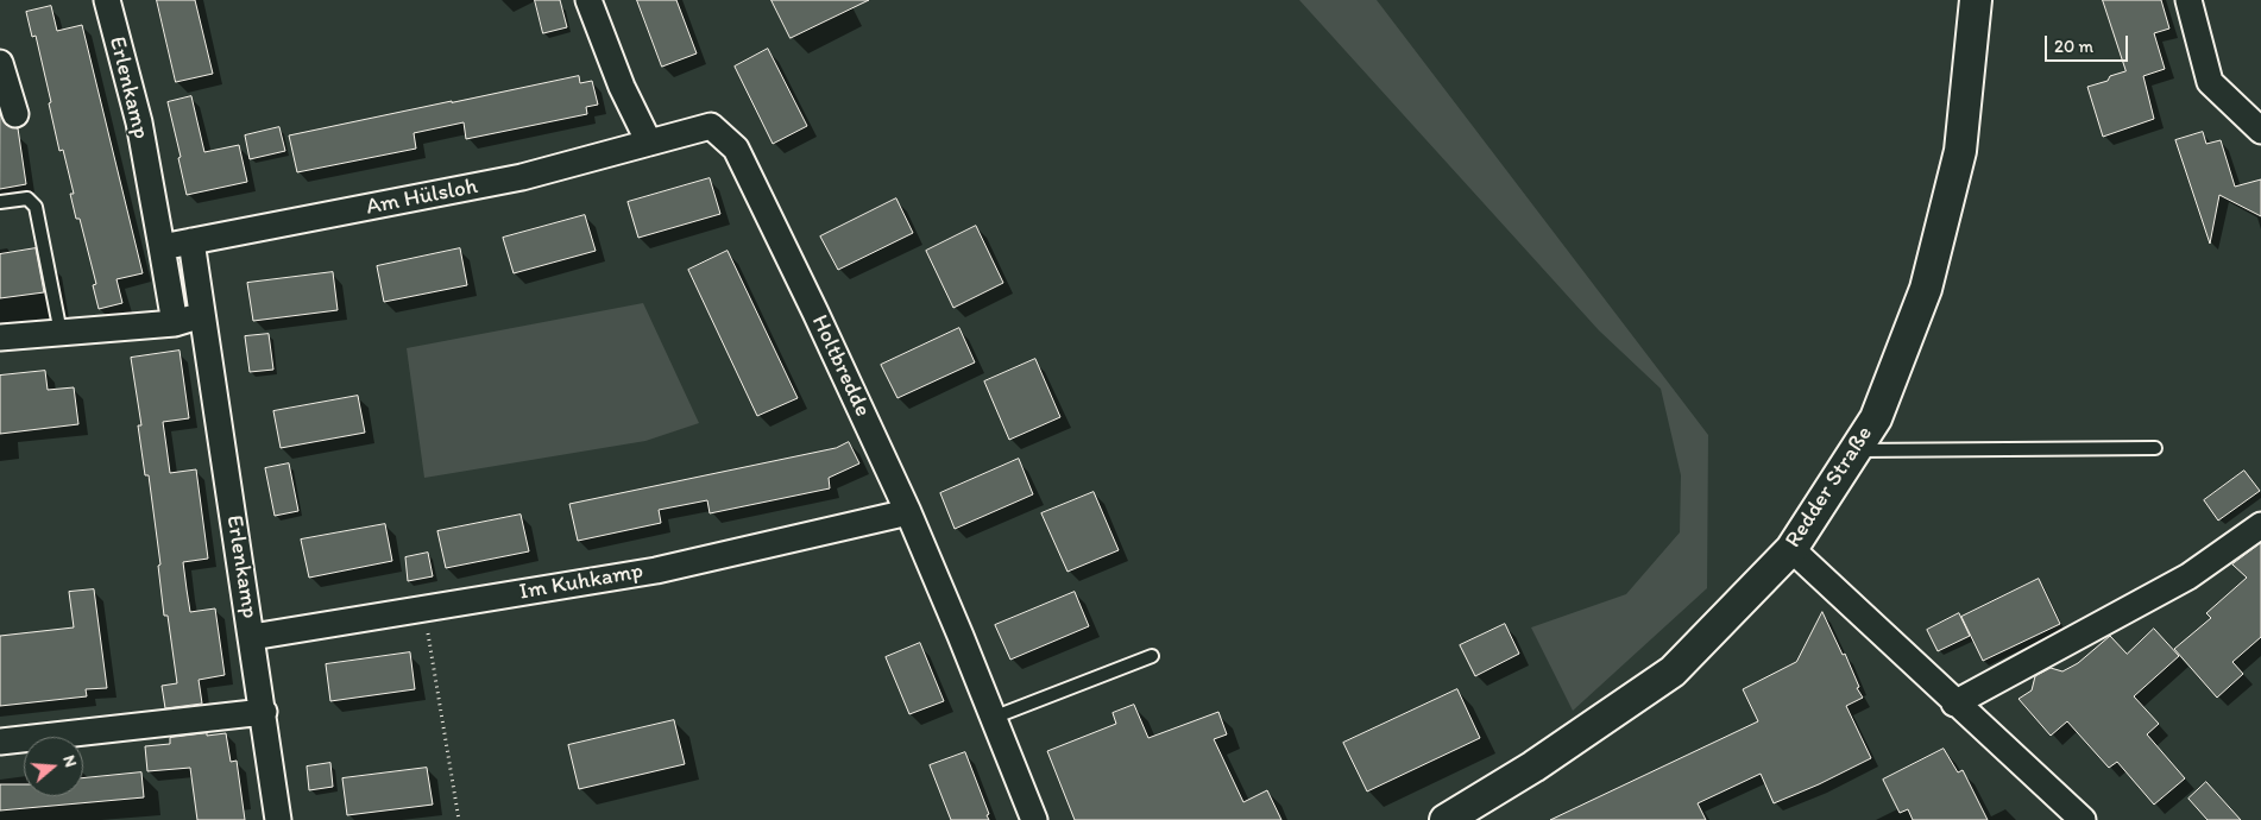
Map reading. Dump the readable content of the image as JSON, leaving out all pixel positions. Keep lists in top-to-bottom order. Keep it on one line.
{"streets":{"street":["Erlenkamp","Am Hülsloh","Holtbredde","Redder Straße","Im Kuhkamp"]},"crossings":[["Erlenkamp","Am Hülsloh"],["Erlenkamp","Im Kuhkamp"],["Am Hülsloh","Holtbredde"],["Holtbredde","Im Kuhkamp"]],"scale_bar":"20 m","north":"right"}
